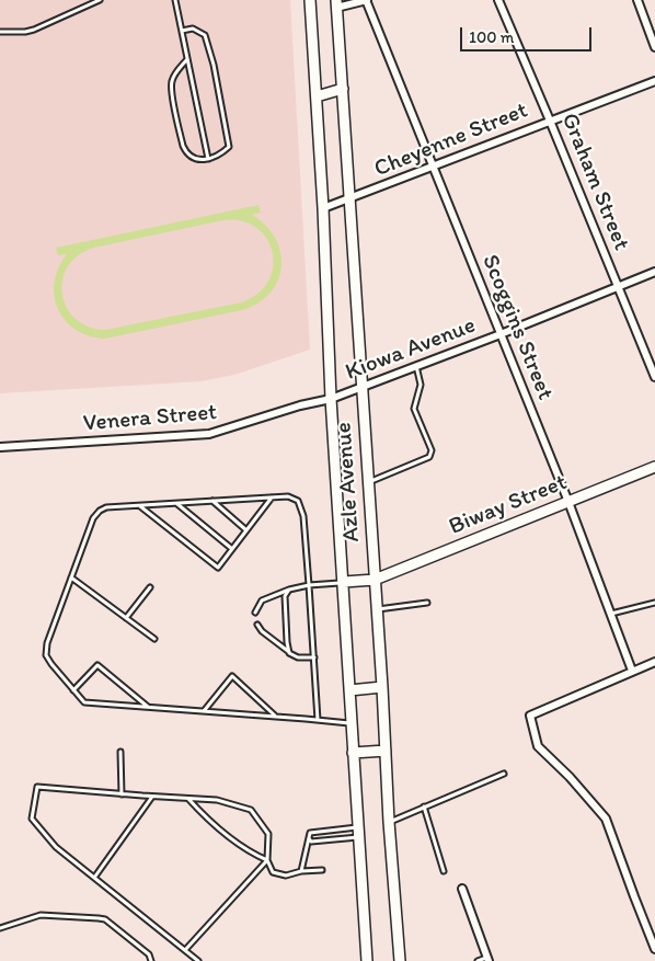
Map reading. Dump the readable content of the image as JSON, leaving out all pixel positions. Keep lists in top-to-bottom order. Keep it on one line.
{"streets":{"main road":["Azle Avenue","Biway Street"],"street":["Cheyenne Street","Graham Street","Scoggins Street","Kiowa Avenue","Venera Street"]},"crossings":[["Cheyenne Street","Graham Street"],["Cheyenne Street","Scoggins Street"],["Cheyenne Street","Azle Avenue"],["Graham Street","Kiowa Avenue"],["Scoggins Street","Kiowa Avenue"],["Scoggins Street","Biway Street"],["Kiowa Avenue","Venera Street"],["Kiowa Avenue","Azle Avenue"],["Venera Street","Azle Avenue"],["Azle Avenue","Biway Street"]],"scale_bar":"100 m"}
